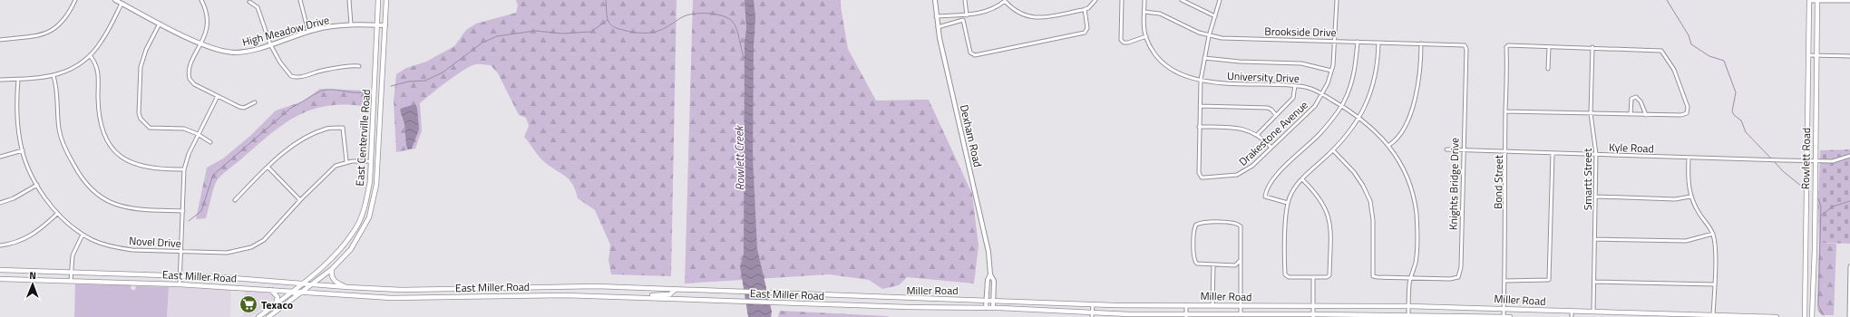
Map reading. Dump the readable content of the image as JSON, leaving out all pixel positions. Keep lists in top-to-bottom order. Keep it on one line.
{"streets":{"main road":["East Centerville Road","Rowlett Road","East Miller Road","Miller Road"],"street":["High Meadow Drive","Brookside Drive","University Drive","Drakestone Avenue","Dexham Road","Kyle Road","Smartt Street","Bond Street","Knights Bridge Drive","Novel Drive"]},"crossings":[["High Meadow Drive","East Centerville Road"],["Brookside Drive","Drakestone Avenue"],["Brookside Drive","Knights Bridge Drive"],["University Drive","Drakestone Avenue"],["University Drive","Knights Bridge Drive"],["University Drive","Miller Road"],["Dexham Road","East Miller Road"],["Dexham Road","Miller Road"],["East Centerville Road","Novel Drive"],["East Centerville Road","East Miller Road"],["Kyle Road","Rowlett Road"],["Kyle Road","Smartt Street"],["Kyle Road","Bond Street"],["Kyle Road","Knights Bridge Drive"],["Smartt Street","Miller Road"],["Bond Street","Miller Road"],["East Miller Road","Miller Road"]],"water":["Rowlett Creek"],"places":{"supermarket":["Texaco"]},"north":"top"}
